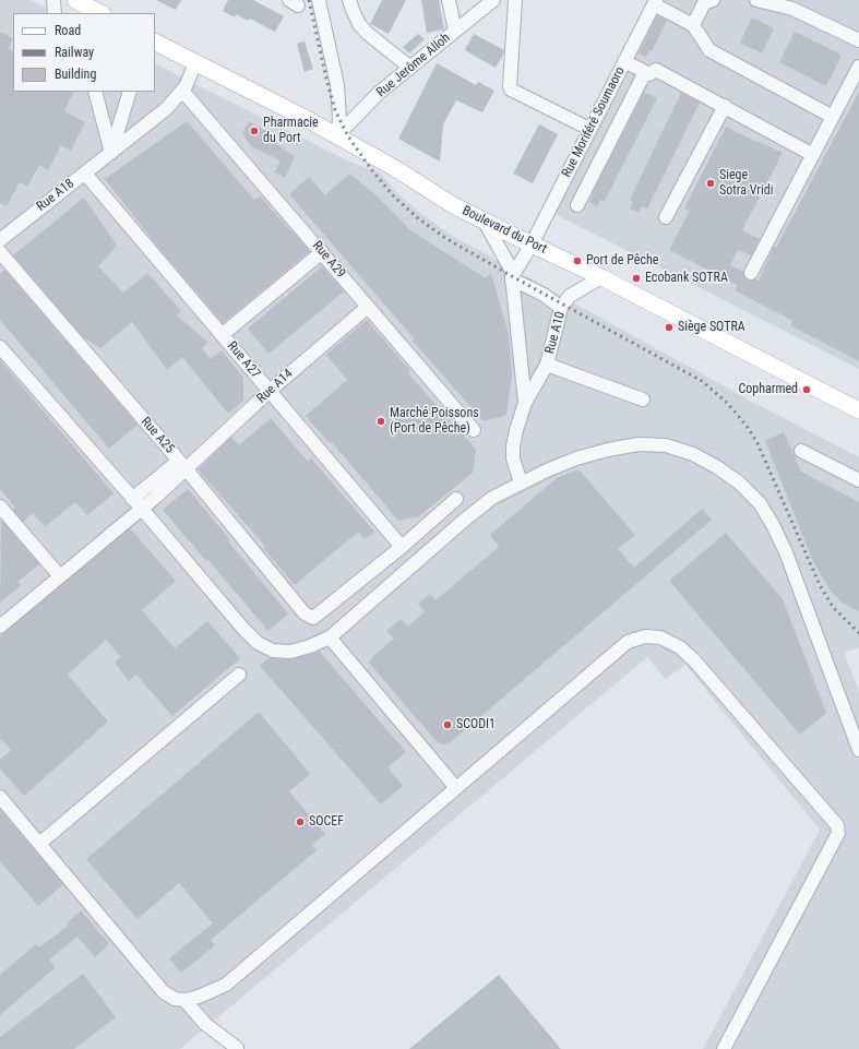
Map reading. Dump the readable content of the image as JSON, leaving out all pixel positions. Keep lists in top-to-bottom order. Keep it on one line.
{"streets":{"main road":["Boulevard du Port"],"street":["Rue Jerôme Alloh","Rue Moriféré Soumaoro","Rue A18","Rue A29","Rue A10","Rue A27","Rue A14","Rue A25"]},"crossings":[["Rue Jerôme Alloh","Boulevard du Port"],["Rue Moriféré Soumaoro","Boulevard du Port"],["Rue A18","Boulevard du Port"],["Rue A18","Rue A29"],["Rue A18","Rue A27"],["Boulevard du Port","Rue A10"],["Rue A29","Rue A14"],["Rue A27","Rue A14"],["Rue A27","Rue A25"],["Rue A14","Rue A25"]],"places":["Pharmacie du Port","Siege Sotra Vridi","Port de Pêche","Ecobank SOTRA","Siège SOTRA","Copharmed","Marché Poissons (Port de Pêche)","SCODI1","SOCEF"],"legend":["Road","Railway","Building"]}
